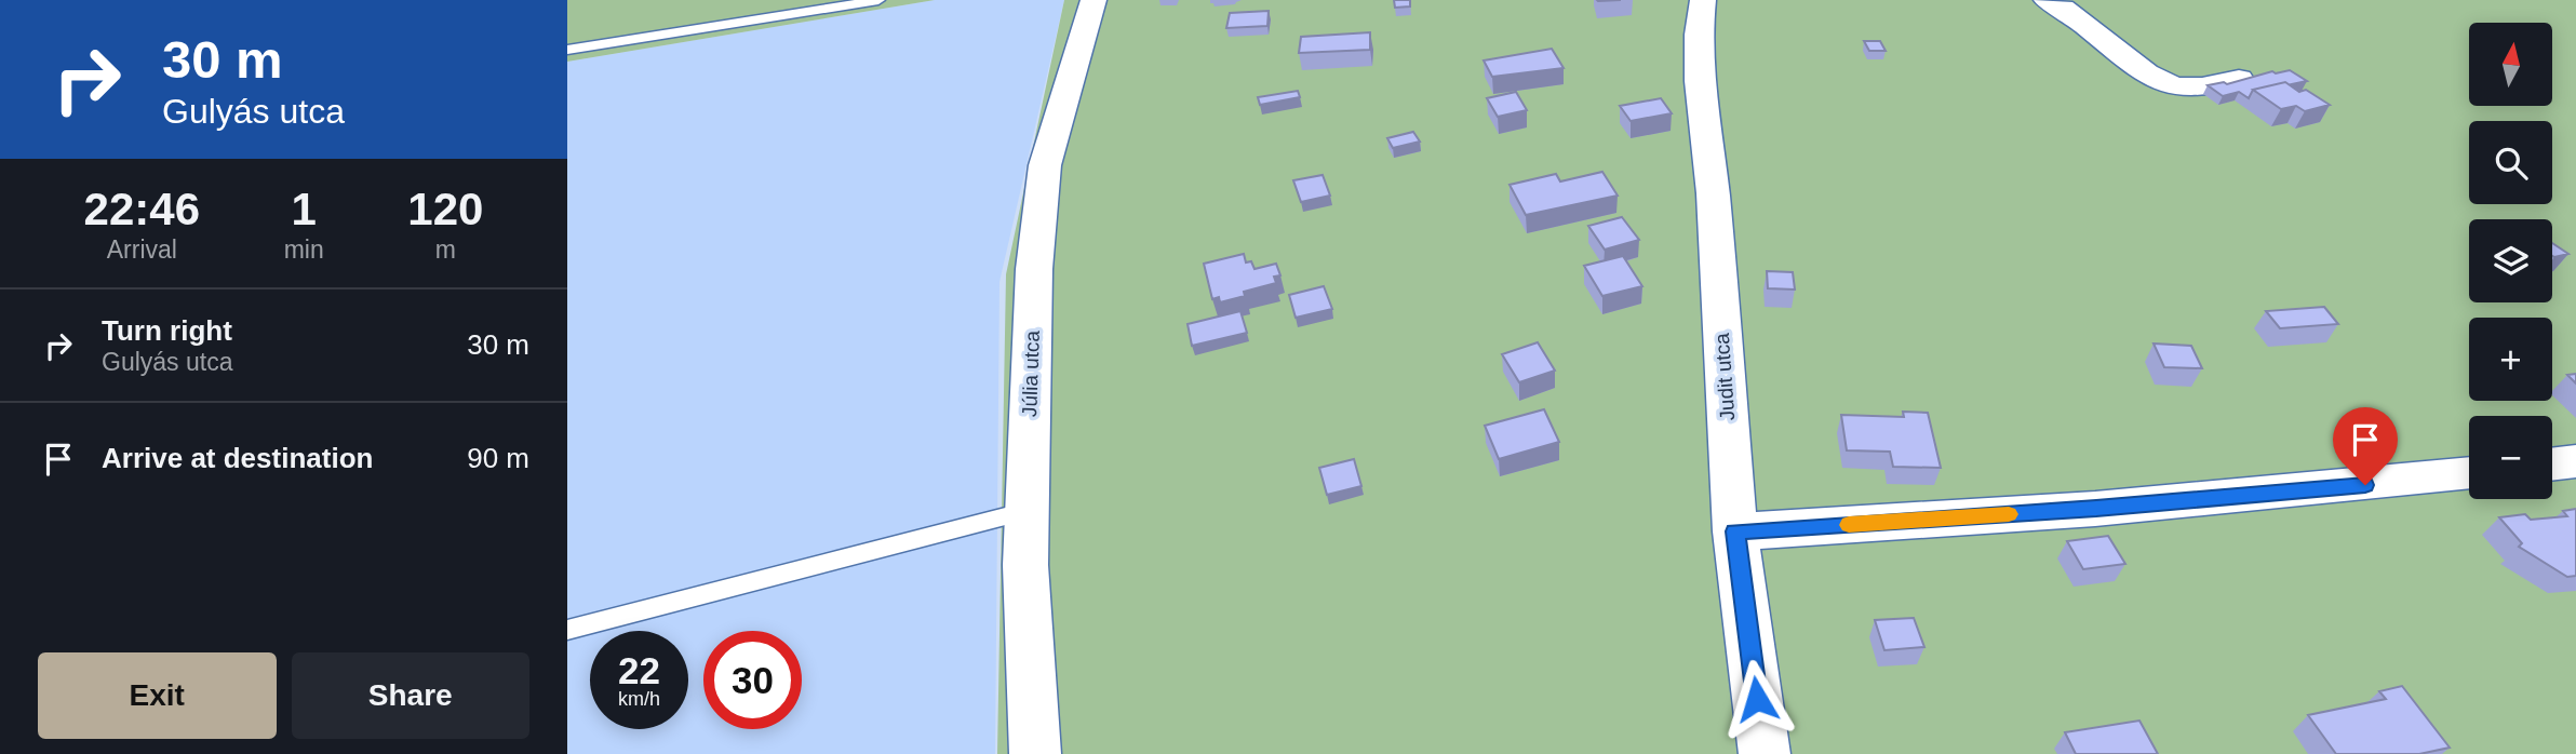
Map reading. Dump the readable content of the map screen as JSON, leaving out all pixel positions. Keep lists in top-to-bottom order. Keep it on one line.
{"streets":{"street":["Júlia utca","Judit utca"]},"north":"top","page":{"turn":["30 m","Gulyás utca"],"map_buttons":["+","−"],"eta":["22:46","Arrival","1","min","120","m"],"list":[{"name":"Turn right","note":"Gulyás utca","value":"30 m"},{"name":"Arrive at destination","value":"90 m"}],"speed":"22 km/h","limit":"30","buttons":["Exit","Share"]}}
